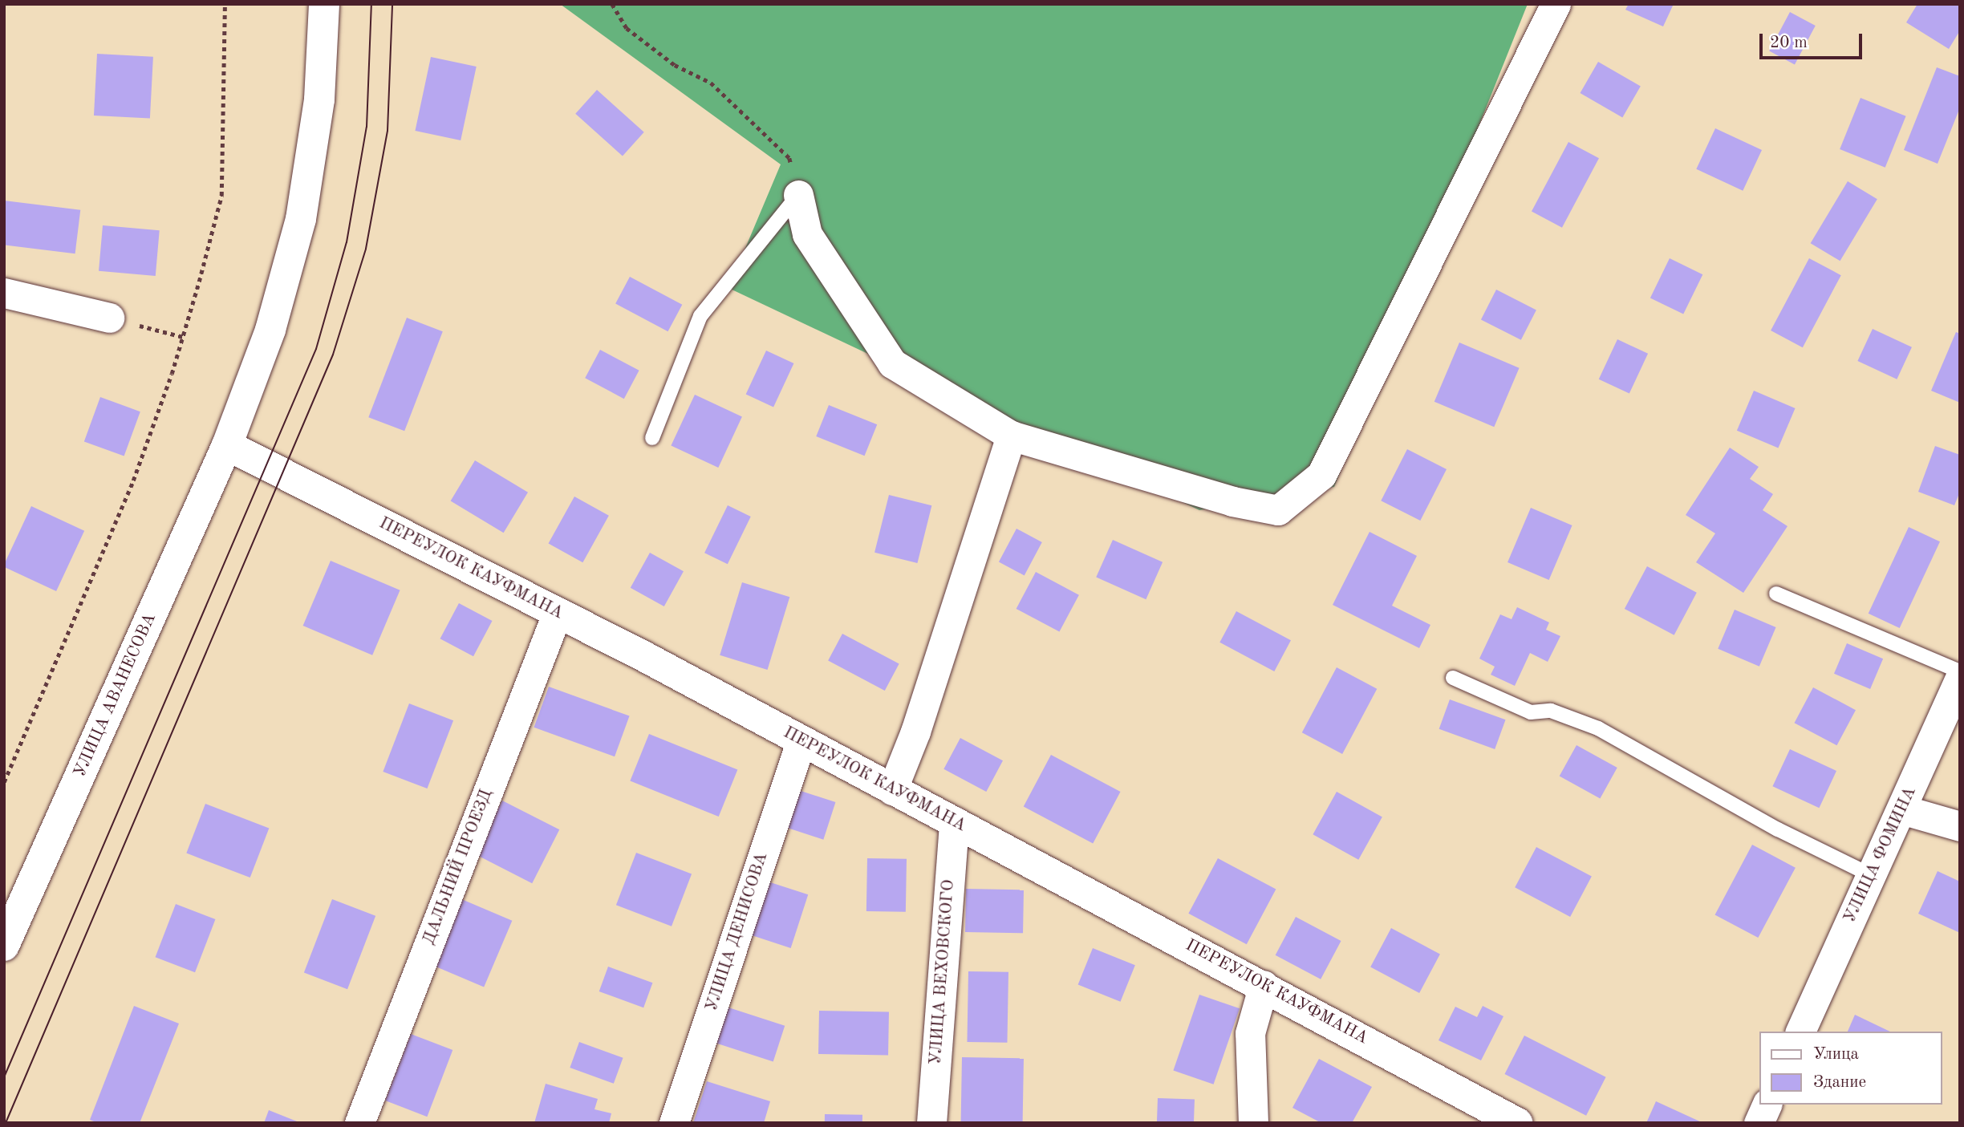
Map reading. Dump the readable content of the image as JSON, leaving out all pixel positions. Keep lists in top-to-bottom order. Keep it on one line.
{"streets":{"main road":["ПЕРЕУЛОК КАУФМАНА","УЛИЦА АВАНЕСОВА"],"street":["УЛИЦА ФОМИНА","ДАЛЬНИЙ ПРОЕЗД","УЛИЦА ДЕНИСОВА","УЛИЦА ВЕХОВСКОГО"]},"crossings":[["ПЕРЕУЛОК КАУФМАНА","УЛИЦА АВАНЕСОВА"],["ПЕРЕУЛОК КАУФМАНА","ДАЛЬНИЙ ПРОЕЗД"],["ПЕРЕУЛОК КАУФМАНА","УЛИЦА ДЕНИСОВА"],["ПЕРЕУЛОК КАУФМАНА","УЛИЦА ВЕХОВСКОГО"]],"legend":["Улица","Здание"],"scale_bar":"20 m"}
